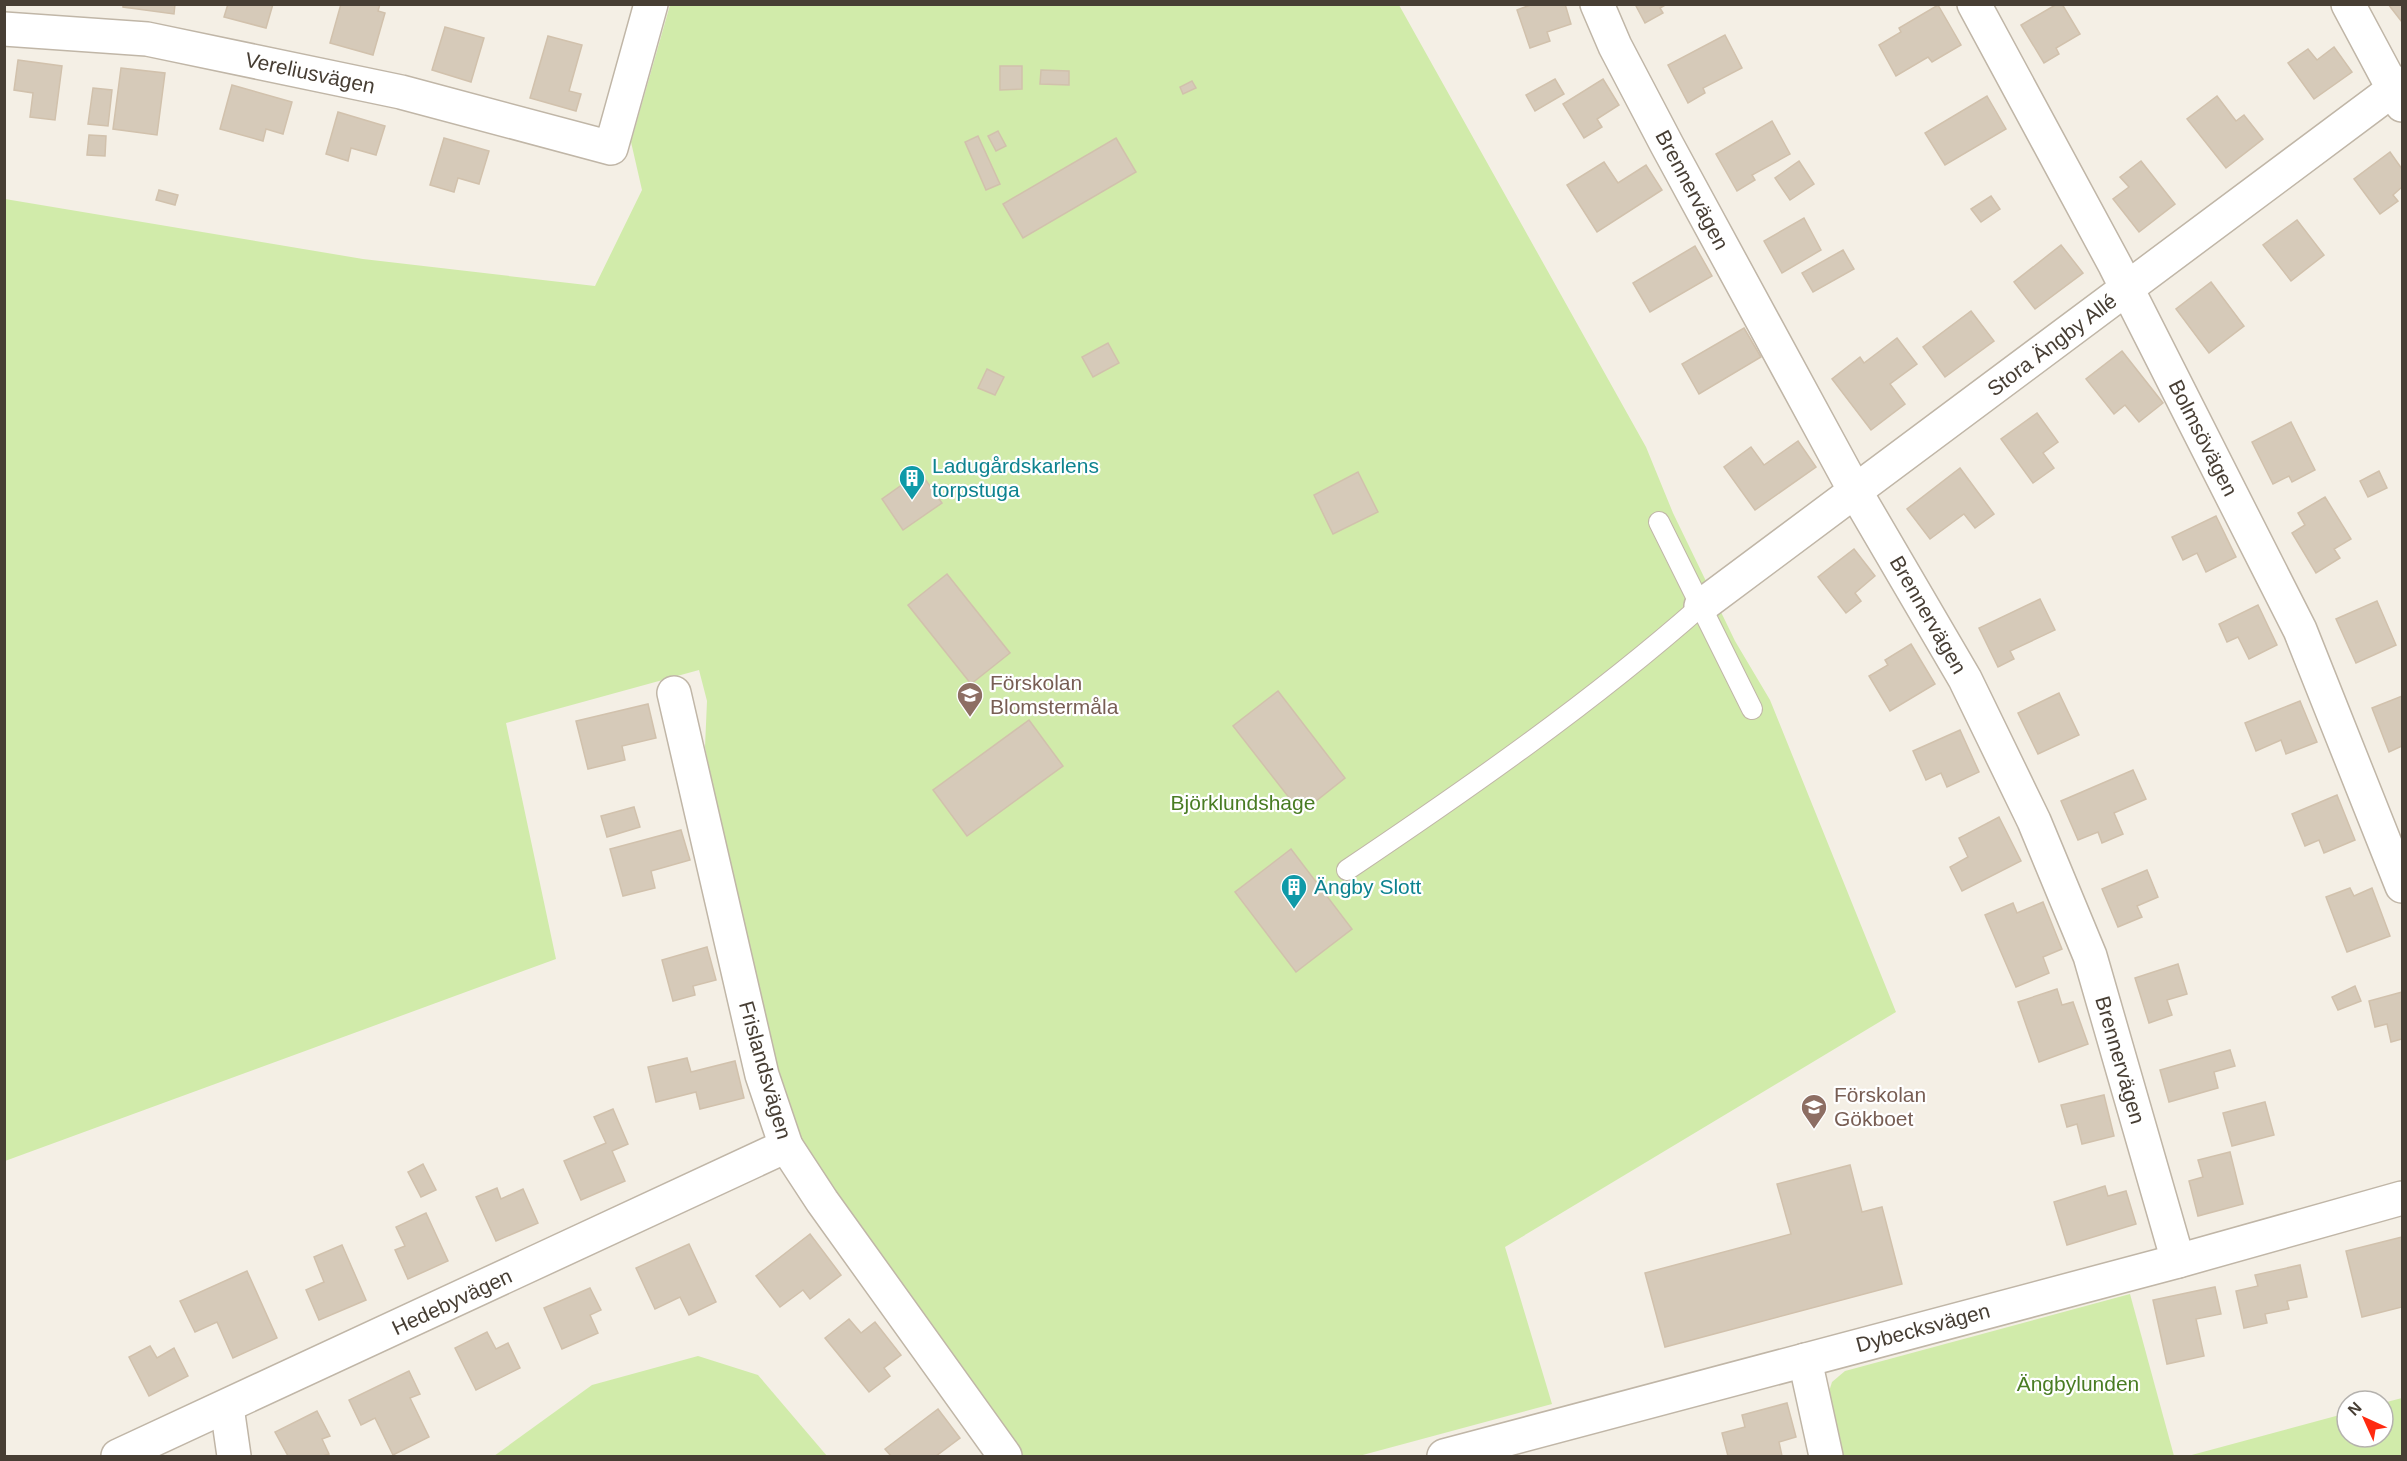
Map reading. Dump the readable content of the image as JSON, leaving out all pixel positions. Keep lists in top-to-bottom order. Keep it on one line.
{"streets":{"street":["Vereliusvägen","Brennervägen","Stora Ängby Allé","Bolmsövägen","Frislandsvägen","Hedebyvägen","Dybecksvägen"]},"crossings":[["Brennervägen","Stora Ängby Allé"],["Brennervägen","Dybecksvägen"],["Stora Ängby Allé","Bolmsövägen"],["Frislandsvägen","Hedebyvägen"]],"parks":["Björklundshage","Ängbylunden"],"places":{"building":["Ladugårdskarlens torpstuga","Ängby Slott"],"school or university":["Förskolan Blomstermåla","Förskolan Gökboet"]},"north":"top left"}
